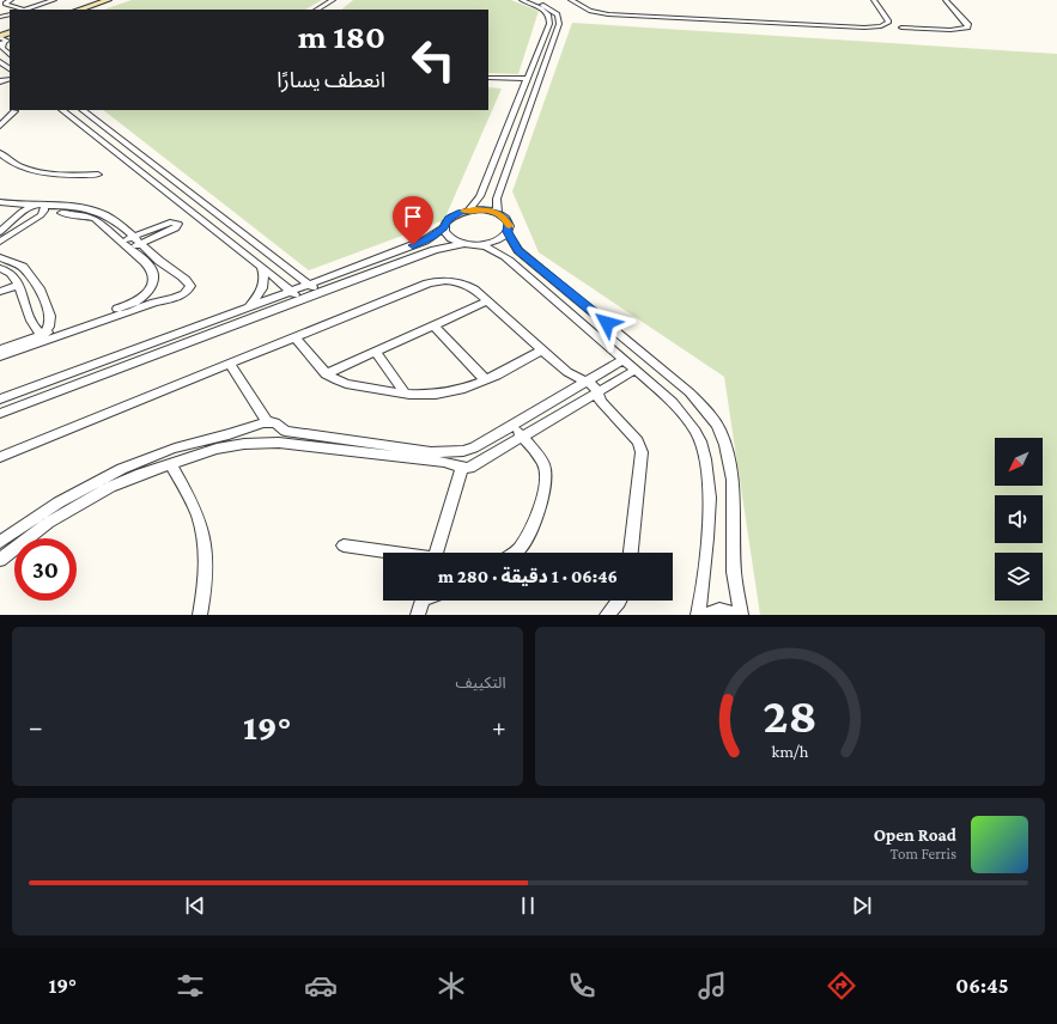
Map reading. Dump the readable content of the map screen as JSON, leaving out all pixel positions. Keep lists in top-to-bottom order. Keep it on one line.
{"north":"bottom left","page":{"turn":["180 m","انعطف يسارًا"],"limit":"30","trip":"06:46 · 1 دقيقة · 280 m","tile":"التكييف","heat":["−","19°","+"],"song":["Open Road","Tom Ferris"],"tabs":["06:45","19°"],"gauge":["28","km/h"]}}
